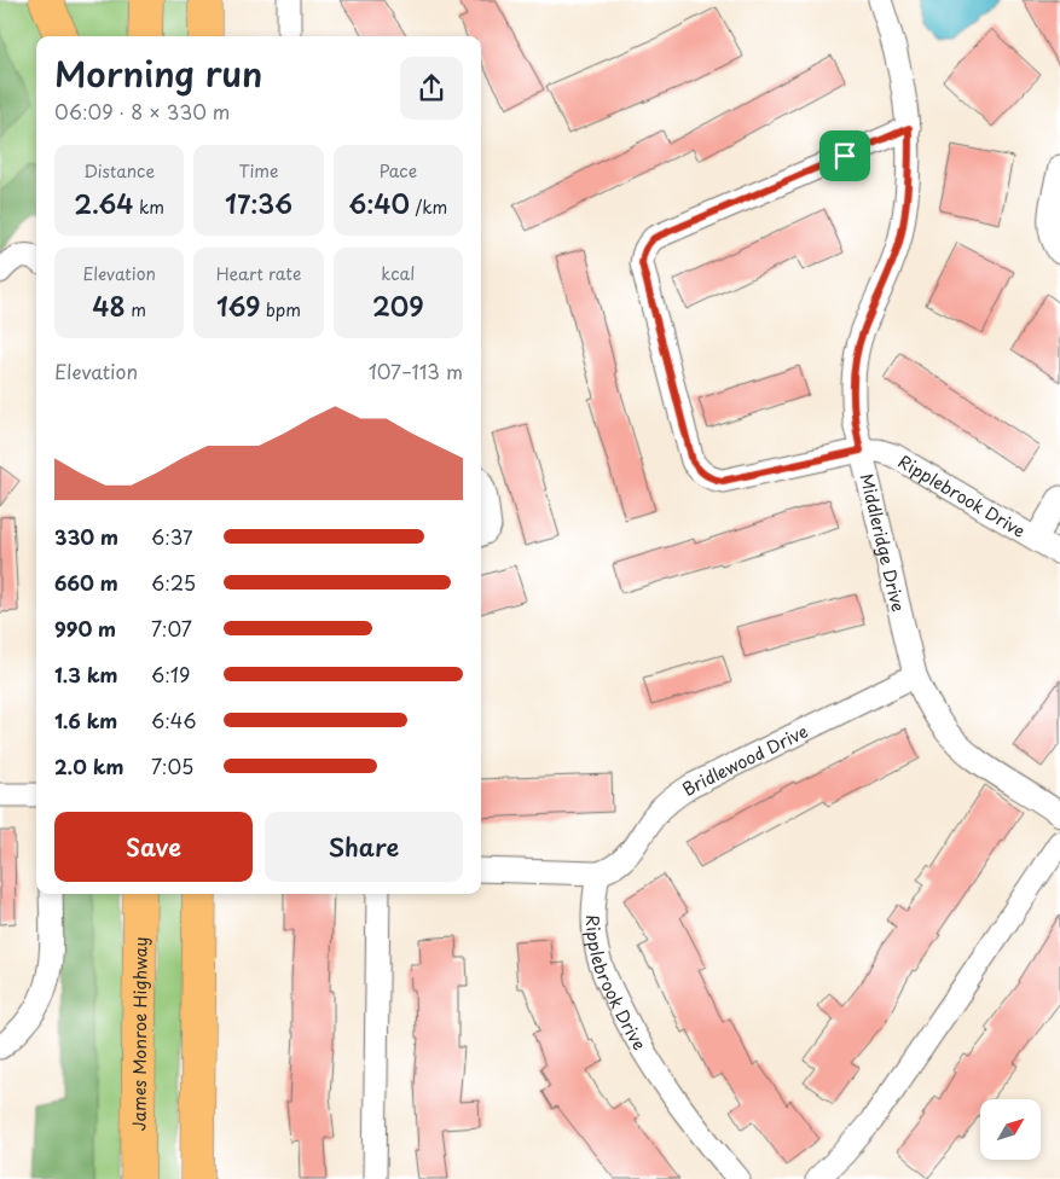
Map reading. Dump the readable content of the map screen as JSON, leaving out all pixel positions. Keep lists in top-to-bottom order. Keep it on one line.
{"streets":{"highway":["James Monroe Highway"],"street":["Ripplebrook Drive","Middleridge Drive","Bridlewood Drive"]},"crossings":[["Ripplebrook Drive","Middleridge Drive"],["Ripplebrook Drive","Bridlewood Drive"],["Middleridge Drive","Bridlewood Drive"]],"north":"top right","page":{"heading":["Morning run","06:09 · 8 × 330 m"],"stats":[["Distance","2.64 km"],["Time","17:36"],["Pace","6:40 /km"],["Elevation","48 m"],["Heart rate","169 bpm"],["kcal","209"]],"chart":["Elevation","107–113 m"],"list":[{"name":"330 m","note":"6:37"},{"name":"660 m","note":"6:25"},{"name":"990 m","note":"7:07"},{"name":"1.3 km","note":"6:19"},{"name":"1.6 km","note":"6:46"},{"name":"2.0 km","note":"7:05"}],"buttons":["Save","Share"]}}
